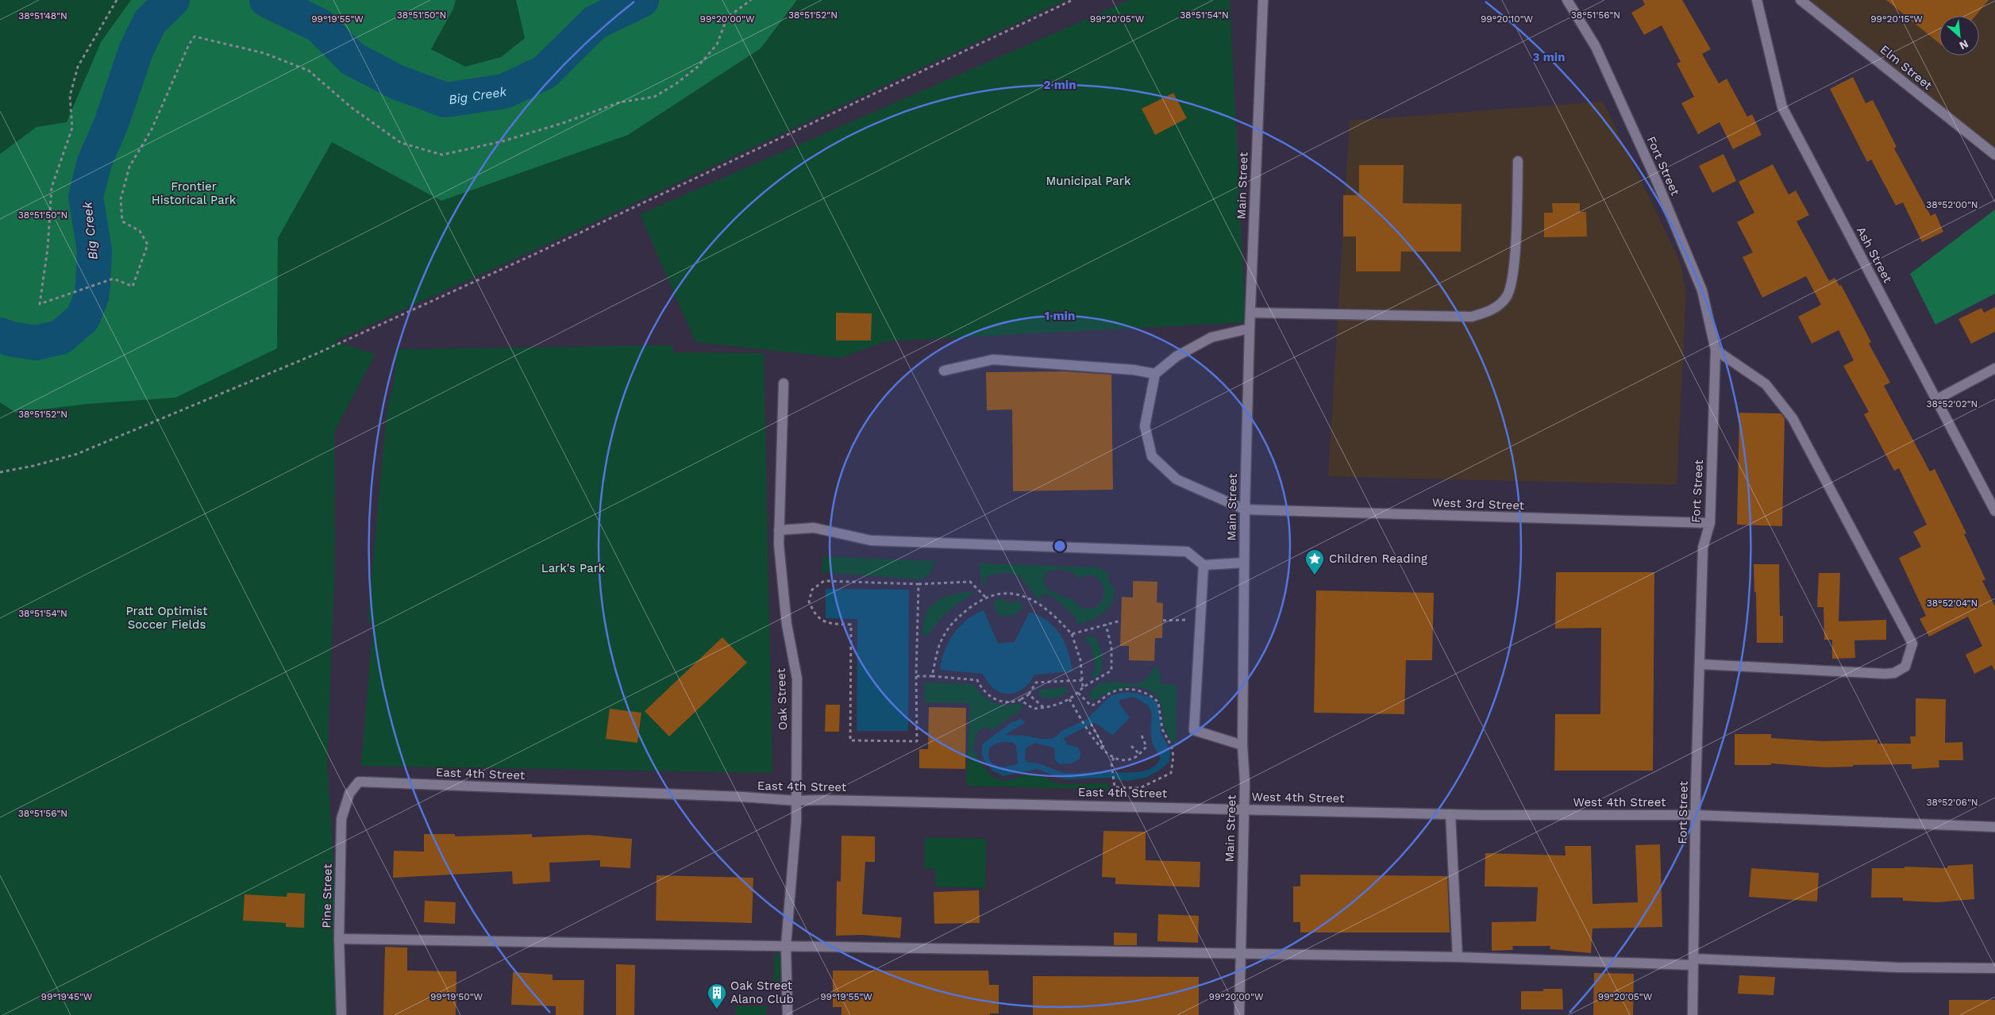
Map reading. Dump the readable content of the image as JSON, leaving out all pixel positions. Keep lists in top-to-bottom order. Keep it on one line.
{"streets":{"street":["Elm Street","Fort Street","Main Street","Ash Street","West 3rd Street","Oak Street","East 4th Street","West 4th Street","Pine Street"]},"crossings":[["Fort Street","West 3rd Street"],["Fort Street","West 4th Street"],["Main Street","West 3rd Street"],["Main Street","East 4th Street"],["Main Street","West 4th Street"],["Oak Street","East 4th Street"],["East 4th Street","West 4th Street"],["East 4th Street","Pine Street"]],"water":["Big Creek"],"parks":["Municipal Park","Frontier Historical Park","Lark's Park","Pratt Optimist Soccer Fields"],"places":{"place":["Children Reading"],"building":["Oak Street Alano Club"]},"north":"bottom right","coordinates":["38°51'54\"N","38°51'50\"N","38°51'52\"N","38°51'56\"N","38°51'48\"N","99°19'55\"W","99°20'00\"W","99°20'05\"W","99°20'10\"W","99°20'15\"W","38°52'00\"N","38°52'02\"N","38°52'04\"N","38°52'06\"N","99°19'45\"W","99°19'50\"W"],"rings":["3 min","2 min","1 min"]}
